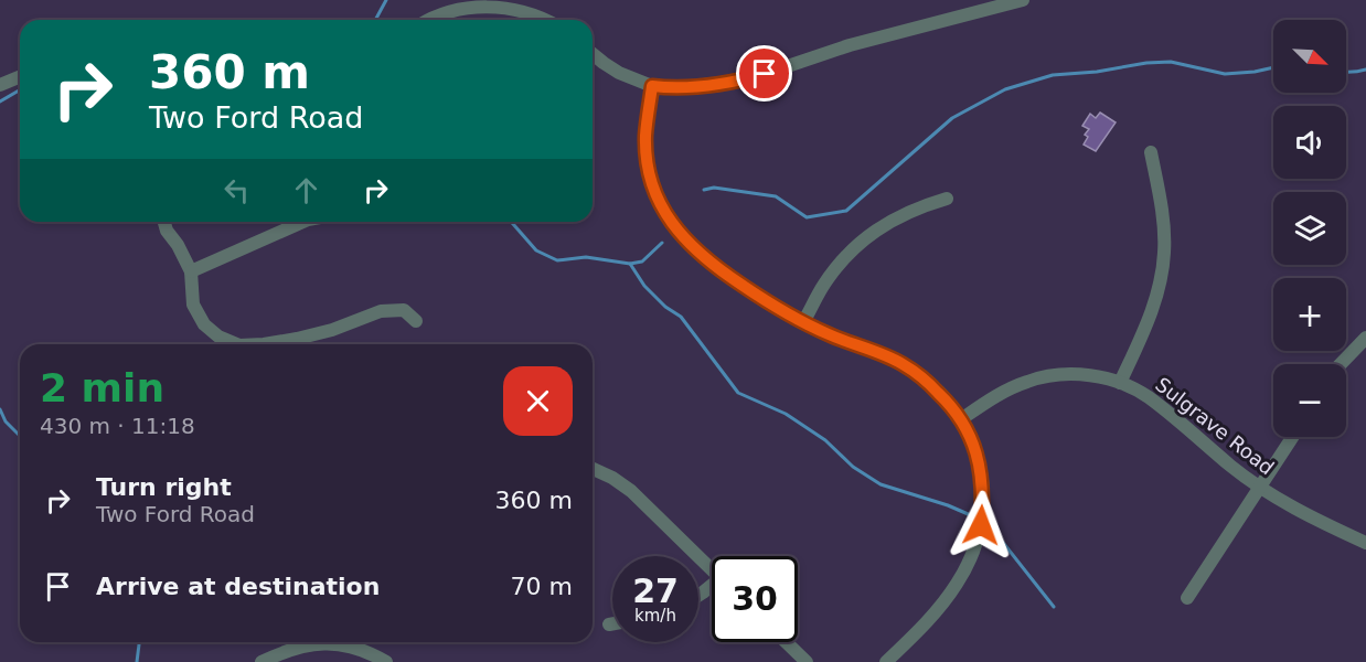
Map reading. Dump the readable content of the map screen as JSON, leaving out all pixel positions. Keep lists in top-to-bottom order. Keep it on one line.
{"streets":{"street":["Sulgrave Road"]},"north":"bottom right","page":{"map_buttons":["+","−"],"turn":["360 m","Two Ford Road"],"heading":["2 min","430 m · 11:18"],"list":[{"name":"Turn right","note":"Two Ford Road","value":"360 m"},{"name":"Arrive at destination","value":"70 m"}],"speed":"27 km/h","limit":"30"}}
